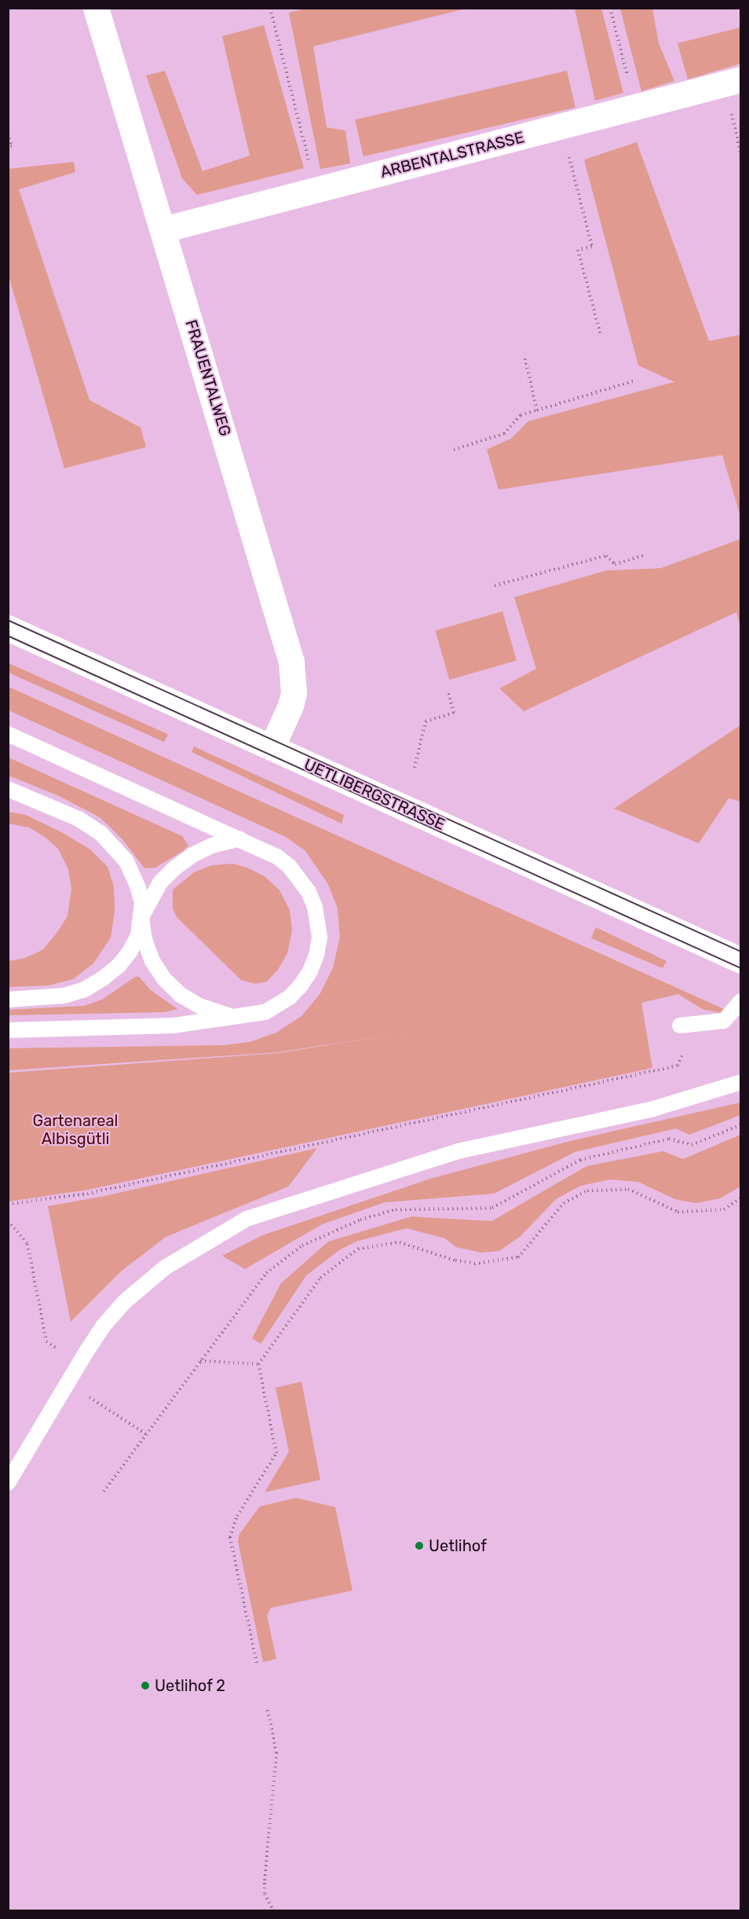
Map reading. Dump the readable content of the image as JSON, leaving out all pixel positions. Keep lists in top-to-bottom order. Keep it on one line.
{"streets":{"street":["ARBENTALSTRASSE","FRAUENTALWEG","UETLIBERGSTRASSE"]},"crossings":[["ARBENTALSTRASSE","FRAUENTALWEG"],["FRAUENTALWEG","UETLIBERGSTRASSE"]],"parks":["Gartenareal Albisgütli"],"places":["Uetlihof","Uetlihof 2"]}
